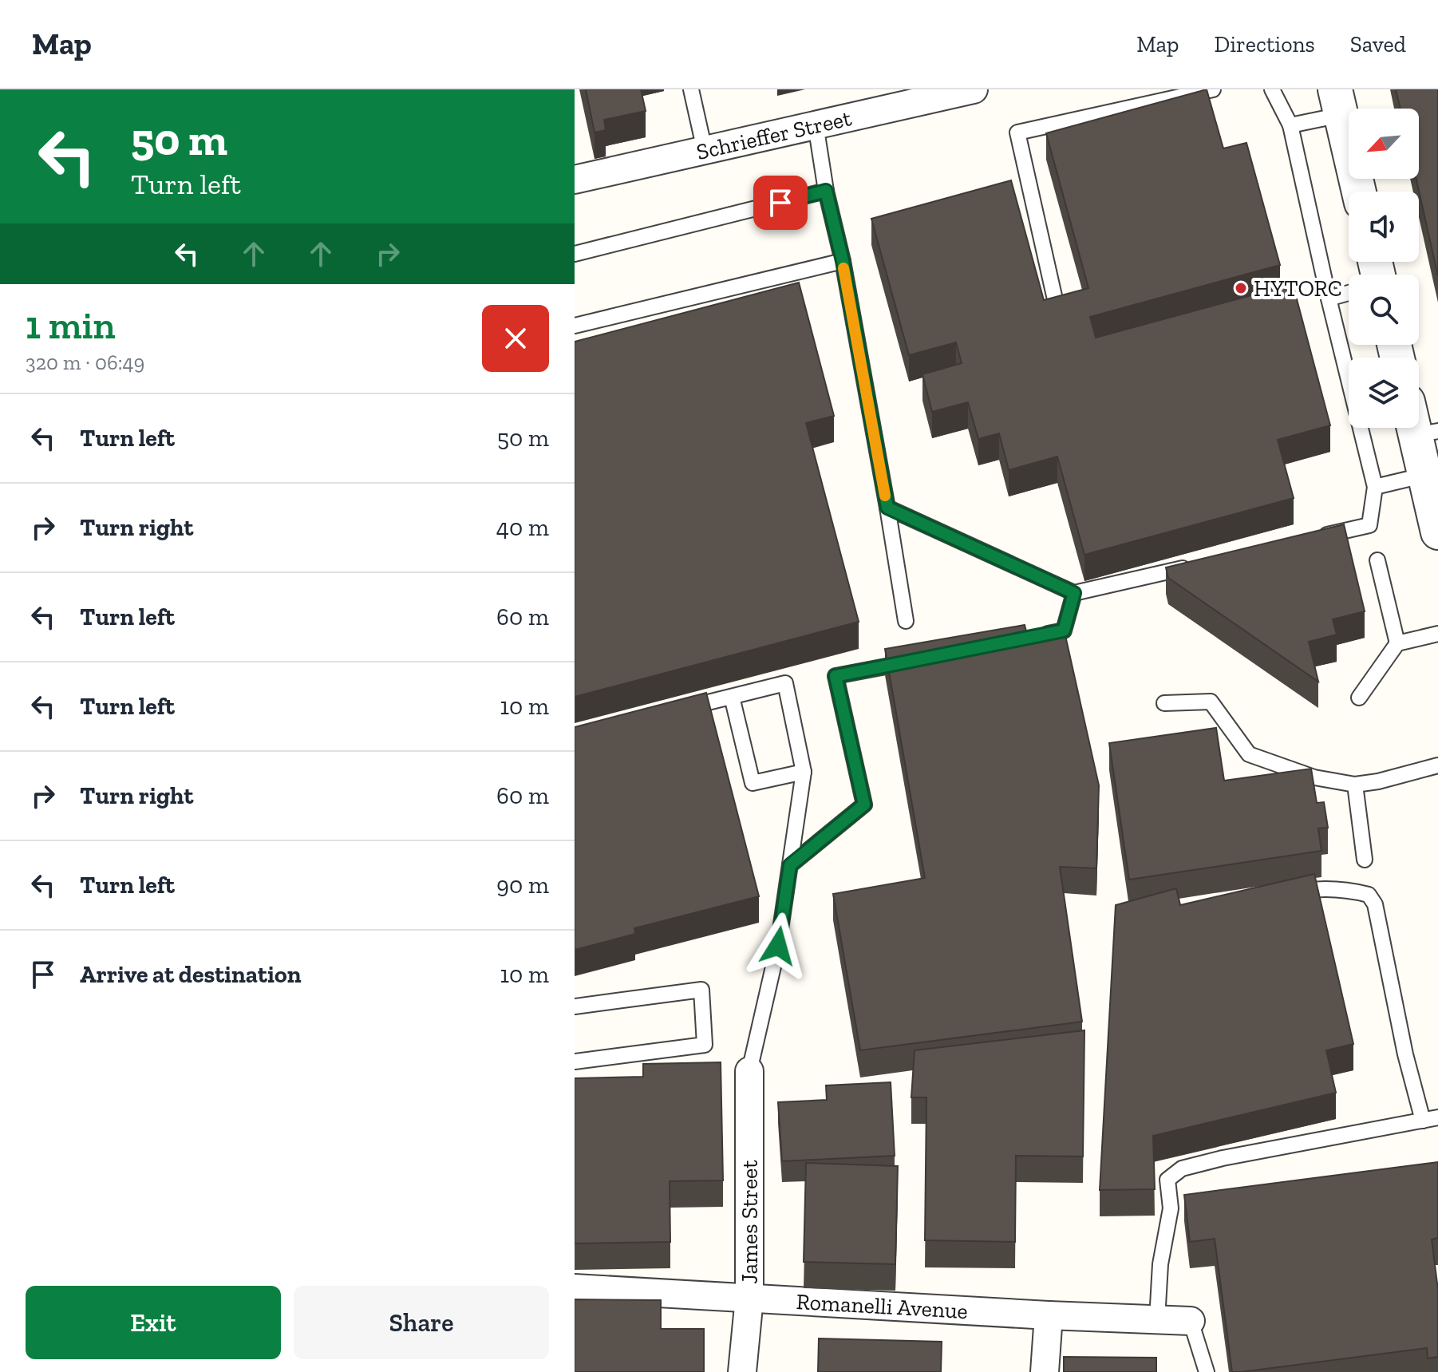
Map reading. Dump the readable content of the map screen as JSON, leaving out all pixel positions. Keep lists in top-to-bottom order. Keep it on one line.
{"streets":{"street":["Schrieffer Street","James Street","Romanelli Avenue"]},"crossings":[["James Street","Romanelli Avenue"]],"places":["HYTORC"],"north":"bottom left","page":{"header":"Map","nav":["Map","Directions","Saved"],"turn":["50 m","Turn left"],"heading":["1 min","320 m · 06:49"],"list":[{"name":"Turn left","value":"50 m"},{"name":"Turn right","value":"40 m"},{"name":"Turn left","value":"60 m"},{"name":"Turn left","value":"10 m"},{"name":"Turn right","value":"60 m"},{"name":"Turn left","value":"90 m"},{"name":"Arrive at destination","value":"10 m"}],"buttons":["Exit","Share"]}}
